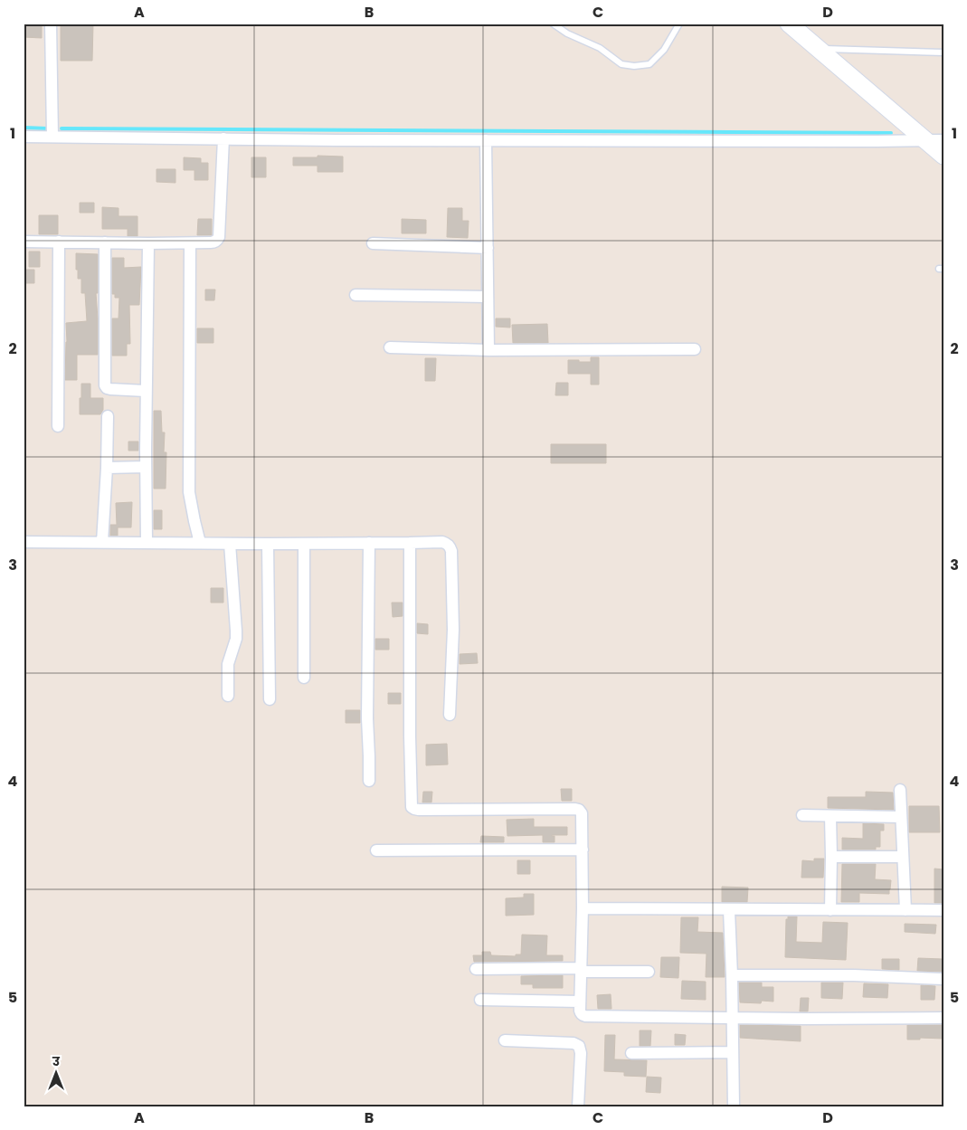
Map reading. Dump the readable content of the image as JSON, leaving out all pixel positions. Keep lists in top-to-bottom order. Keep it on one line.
{"north":"top","grid":{"columns":["A","B","C","D"],"rows":["1","2","3","4","5"]}}
